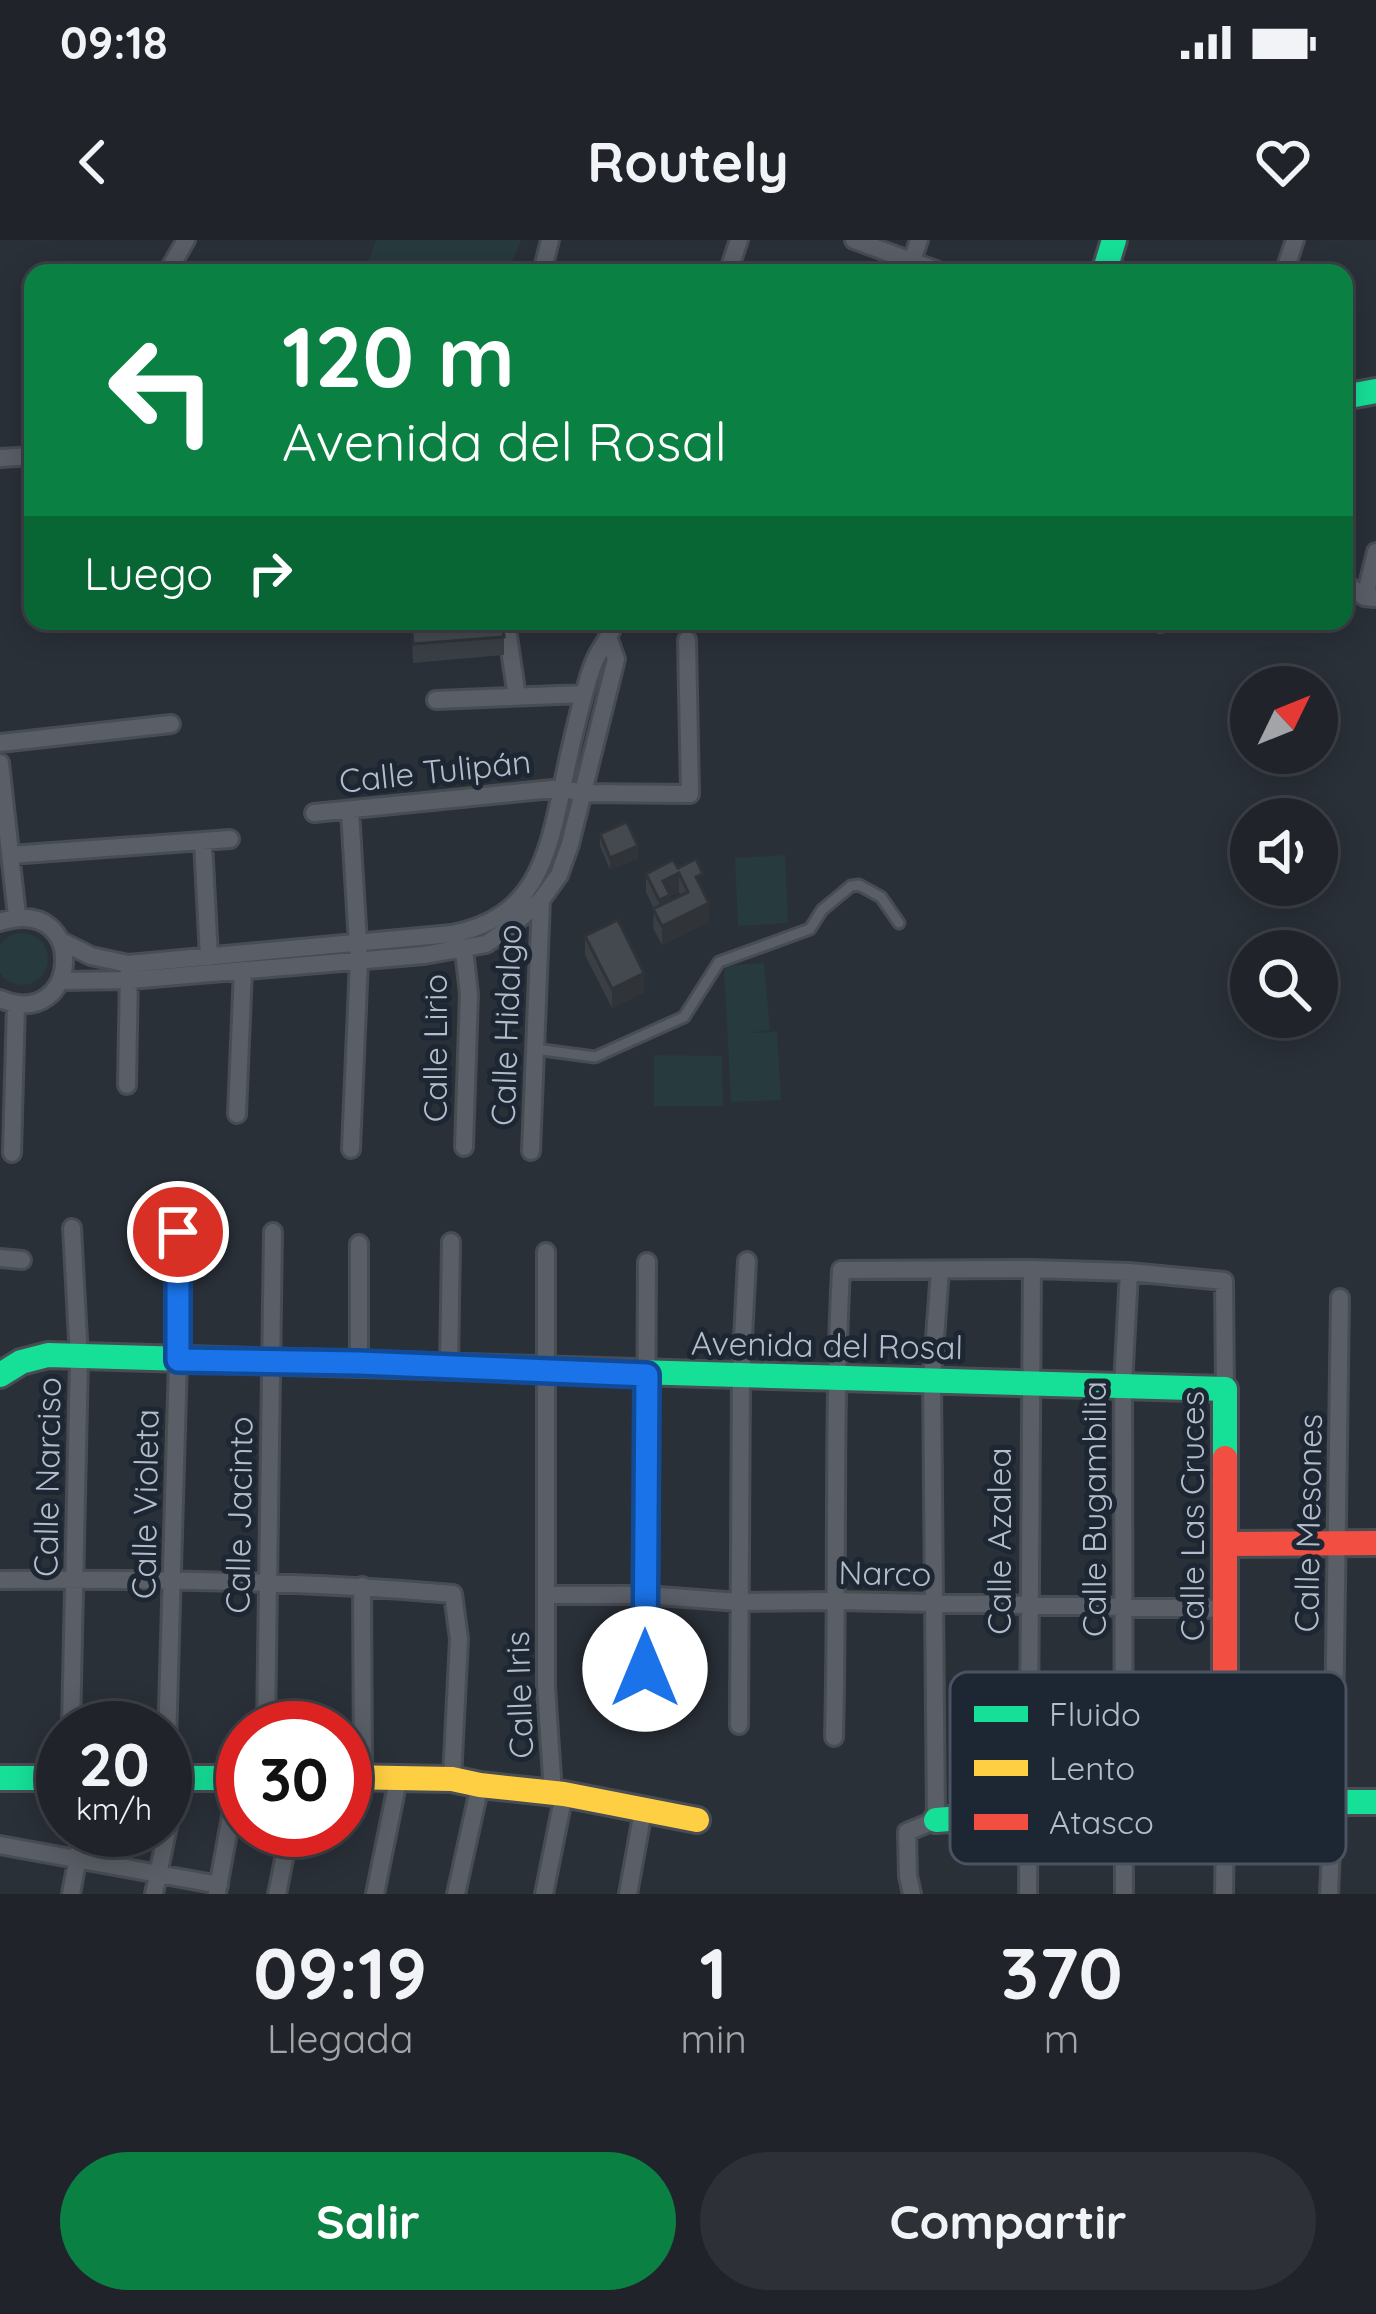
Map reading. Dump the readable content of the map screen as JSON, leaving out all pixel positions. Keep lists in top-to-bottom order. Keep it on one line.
{"streets":{"street":["Calle Tulipán","Calle Hidalgo","Calle Lirio","Avenida del Rosal","Calle Narciso","Calle Violeta","Calle Bugambilia","Calle Jacinto","Calle Las Cruces","Calle Mesones","Calle Azalea","Narco","Calle Iris"]},"crossings":[["Avenida del Rosal","Calle Narciso"],["Avenida del Rosal","Calle Violeta"],["Avenida del Rosal","Calle Bugambilia"],["Avenida del Rosal","Calle Jacinto"],["Avenida del Rosal","Calle Las Cruces"],["Avenida del Rosal","Calle Azalea"],["Avenida del Rosal","Calle Iris"],["Calle Bugambilia","Calle Las Cruces"],["Calle Bugambilia","Narco"],["Calle Las Cruces","Narco"],["Calle Azalea","Narco"],["Narco","Calle Iris"]],"legend":["Fluido","Lento","Atasco"],"north":"top right","page":{"status":"09:18","header":"Routely","turn":["120 m","Avenida del Rosal"],"then":"Luego","speed":"20 km/h","limit":"30","eta":["09:19","Llegada","1","min","370","m"],"buttons":["Salir","Compartir"]}}
